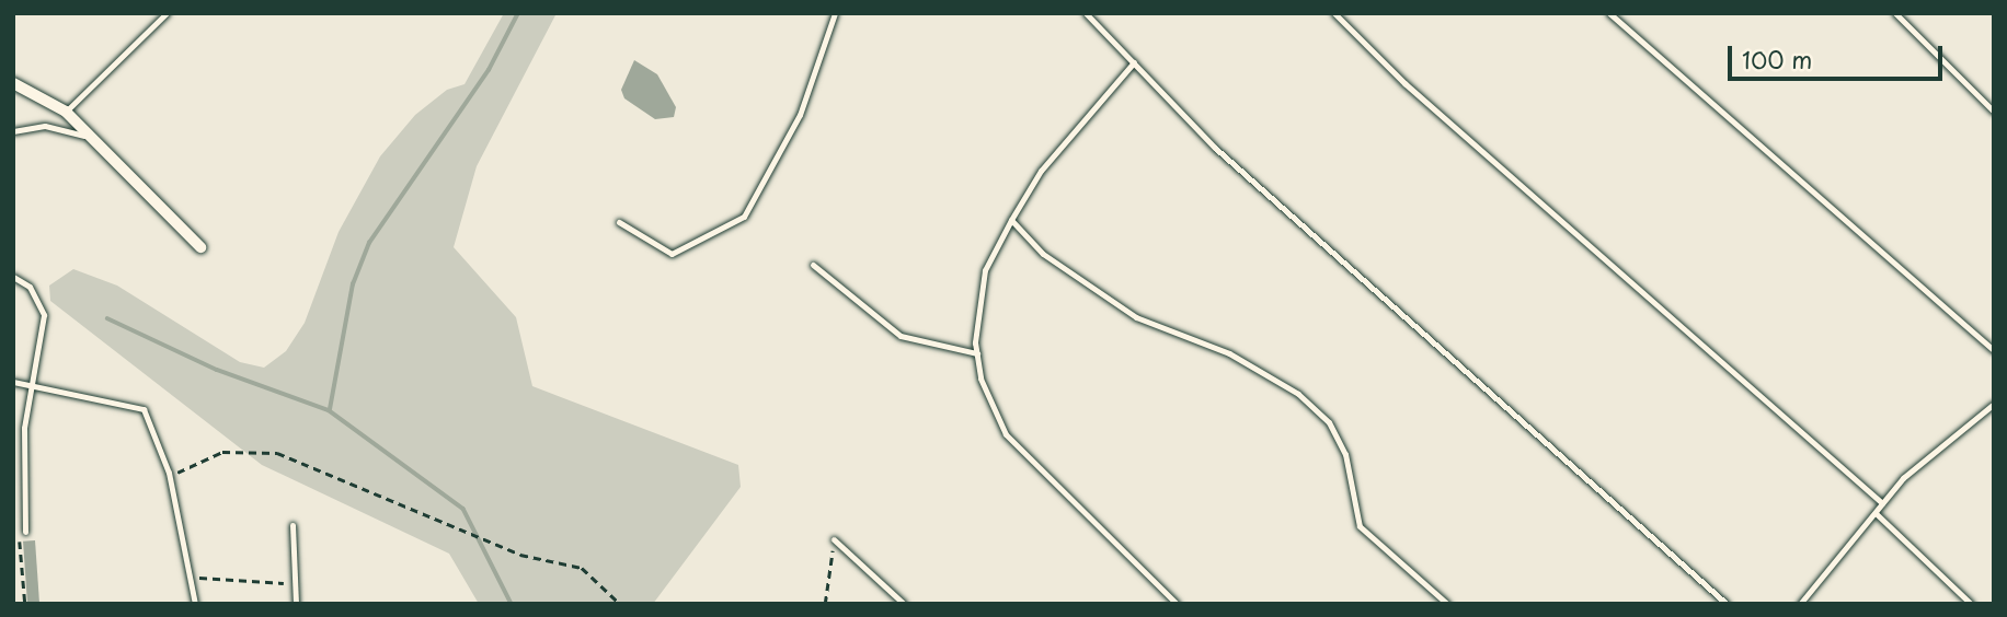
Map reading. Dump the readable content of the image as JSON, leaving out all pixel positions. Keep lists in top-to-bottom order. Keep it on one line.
{"scale_bar":"100 m"}
